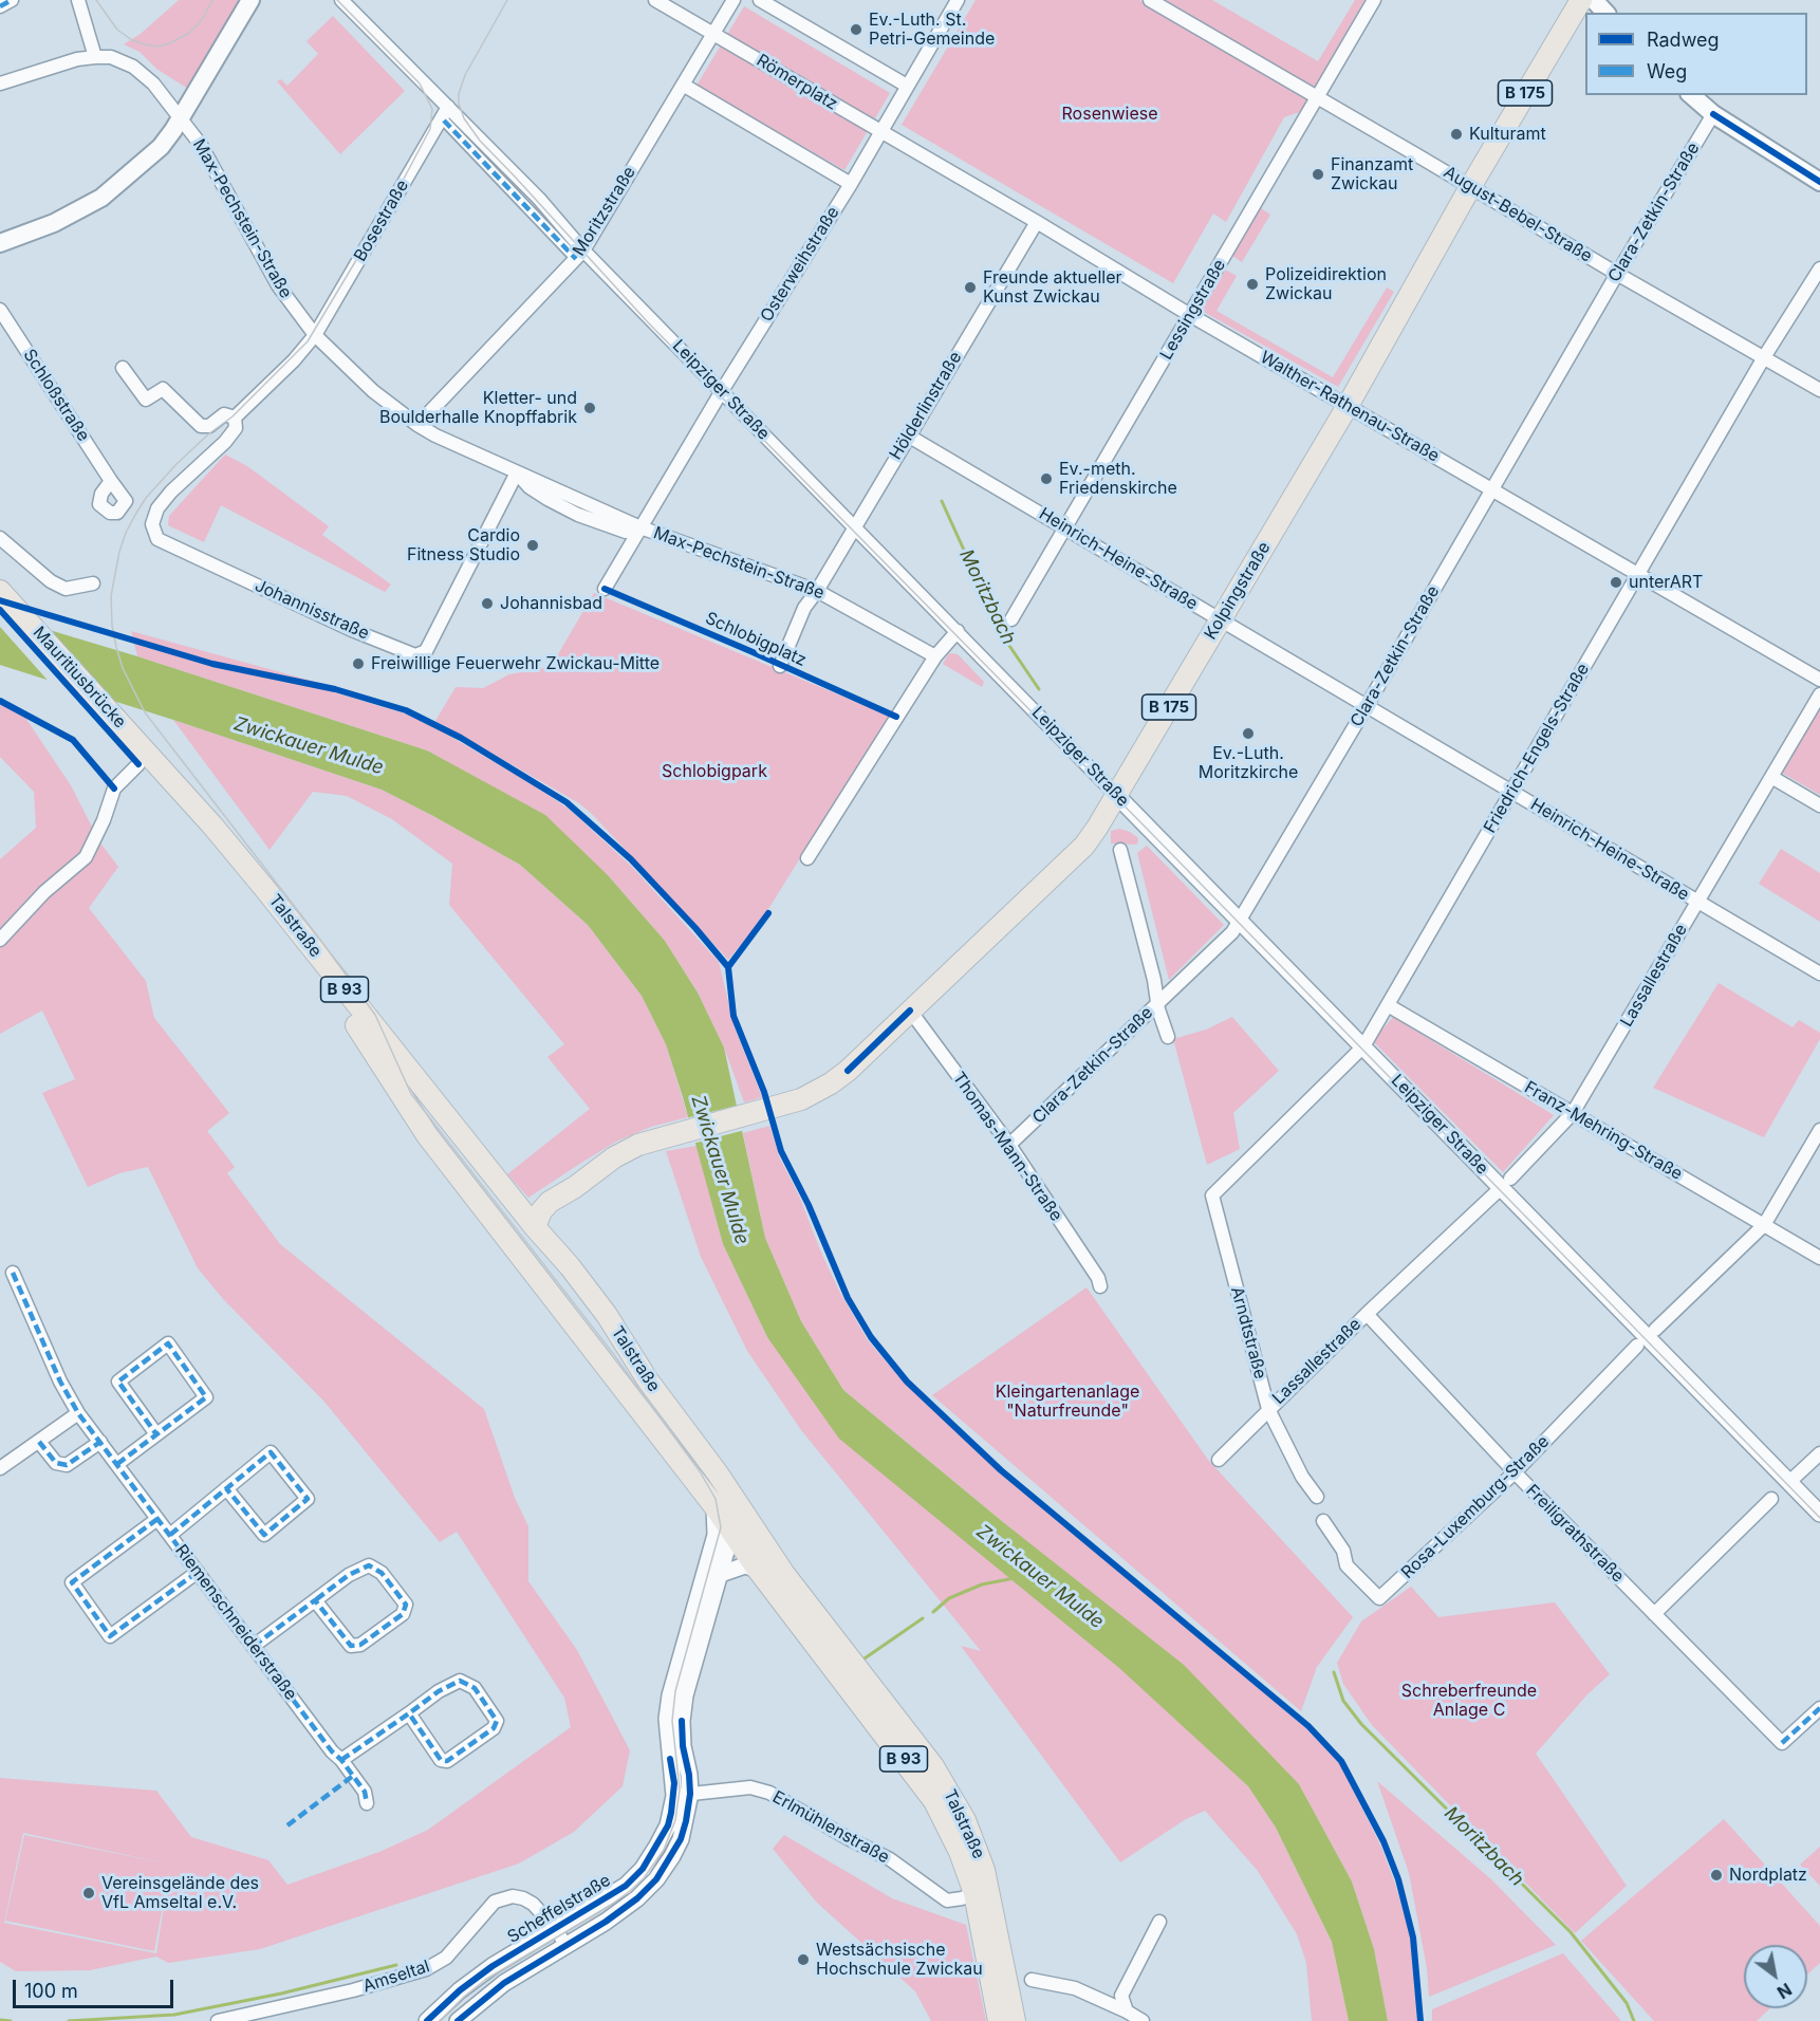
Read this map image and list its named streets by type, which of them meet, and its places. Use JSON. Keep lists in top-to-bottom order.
{
  "streets": {
    "main road": [
      "B 175",
      "Kolpingstraße",
      "Mauritiusbrücke",
      "Talstraße",
      "B 93"
    ],
    "street": [
      "Römerplatz",
      "Moritzstraße",
      "Clara-Zetkin-Straße",
      "August-Bebel-Straße",
      "Max-Pechstein-Straße",
      "Bosestraße",
      "Osterweihstraße",
      "Lessingstraße",
      "Leipziger Straße",
      "Schloßstraße",
      "Hölderlinstraße",
      "Walther-Rathenau-Straße",
      "Heinrich-Heine-Straße",
      "Johannisstraße",
      "Schlobigplatz",
      "Friedrich-Engels-Straße",
      "Lassallestraße",
      "Franz-Mehring-Straße",
      "Thomas-Mann-Straße",
      "Arndtstraße",
      "Rosa-Luxemburg-Straße",
      "Freiligrathstraße",
      "Riemenschneiderstraße",
      "Erlmühlenstraße",
      "Scheffelstraße",
      "Amseltal"
    ]
  },
  "crossings": [
    ["Römerplatz", "Moritzstraße"],
    ["Römerplatz", "Osterweihstraße"],
    ["Römerplatz", "Walther-Rathenau-Straße"],
    ["B 175", "Kolpingstraße"],
    ["B 175", "Talstraße"],
    ["Moritzstraße", "Max-Pechstein-Straße"],
    ["Moritzstraße", "Leipziger Straße"],
    ["Clara-Zetkin-Straße", "August-Bebel-Straße"],
    ["Clara-Zetkin-Straße", "Leipziger Straße"],
    ["Clara-Zetkin-Straße", "Walther-Rathenau-Straße"],
    ["Clara-Zetkin-Straße", "Heinrich-Heine-Straße"],
    ["Clara-Zetkin-Straße", "Thomas-Mann-Straße"],
    ["August-Bebel-Straße", "Lessingstraße"],
    ["August-Bebel-Straße", "Kolpingstraße"],
    ["August-Bebel-Straße", "Friedrich-Engels-Straße"],
    ["Max-Pechstein-Straße", "Bosestraße"],
    ["Max-Pechstein-Straße", "Osterweihstraße"],
    ["Max-Pechstein-Straße", "Hölderlinstraße"],
    ["Max-Pechstein-Straße", "Johannisstraße"],
    ["Max-Pechstein-Straße", "Schlobigplatz"],
    ["Bosestraße", "Leipziger Straße"],
    ["Bosestraße", "Johannisstraße"],
    ["Osterweihstraße", "Leipziger Straße"],
    ["Osterweihstraße", "Walther-Rathenau-Straße"],
    ["Lessingstraße", "Walther-Rathenau-Straße"],
    ["Lessingstraße", "Heinrich-Heine-Straße"],
    ["Leipziger Straße", "Hölderlinstraße"],
    ["Leipziger Straße", "Kolpingstraße"],
    ["Leipziger Straße", "Friedrich-Engels-Straße"],
    ["Leipziger Straße", "Lassallestraße"],
    ["Hölderlinstraße", "Walther-Rathenau-Straße"],
    ["Hölderlinstraße", "Heinrich-Heine-Straße"],
    ["Hölderlinstraße", "Schlobigplatz"],
    ["Walther-Rathenau-Straße", "Kolpingstraße"],
    ["Walther-Rathenau-Straße", "Friedrich-Engels-Straße"],
    ["Heinrich-Heine-Straße", "Kolpingstraße"],
    ["Heinrich-Heine-Straße", "Friedrich-Engels-Straße"],
    ["Heinrich-Heine-Straße", "Lassallestraße"],
    ["Kolpingstraße", "Talstraße"],
    ["Kolpingstraße", "Thomas-Mann-Straße"],
    ["Mauritiusbrücke", "Talstraße"],
    ["Friedrich-Engels-Straße", "Franz-Mehring-Straße"],
    ["Friedrich-Engels-Straße", "Arndtstraße"],
    ["Talstraße", "Erlmühlenstraße"],
    ["Talstraße", "Scheffelstraße"],
    ["Lassallestraße", "Franz-Mehring-Straße"],
    ["Lassallestraße", "Arndtstraße"],
    ["Lassallestraße", "Freiligrathstraße"],
    ["Rosa-Luxemburg-Straße", "Freiligrathstraße"],
    ["Erlmühlenstraße", "Scheffelstraße"],
    ["Scheffelstraße", "Amseltal"]
  ],
  "water": ["Moritzbach", "Zwickauer Mulde"],
  "parks": [
    "Rosenwiese",
    "Schlobigpark",
    "Kleingartenanlage \"Naturfreunde\"",
    "Schreberfreunde Anlage C"
  ],
  "places": [
    "Ev.-Luth. St. Petri-Gemeinde",
    "Kulturamt",
    "Finanzamt Zwickau",
    "Polizeidirektion Zwickau",
    "Freunde aktueller Kunst Zwickau",
    "Kletter- und Boulderhalle Knopffabrik",
    "Ev.-meth. Friedenskirche",
    "Cardio Fitness Studio",
    "unterART",
    "Johannisbad",
    "Freiwillige Feuerwehr Zwickau-Mitte",
    "Ev.-Luth. Moritzkirche",
    "Nordplatz",
    "Vereinsgelände des VfL Amseltal e.V.",
    "Westsächsische Hochschule Zwickau"
  ],
  "legend": ["Radweg", "Weg"],
  "scale_bar": "100 m",
  "north": "bottom right"
}
